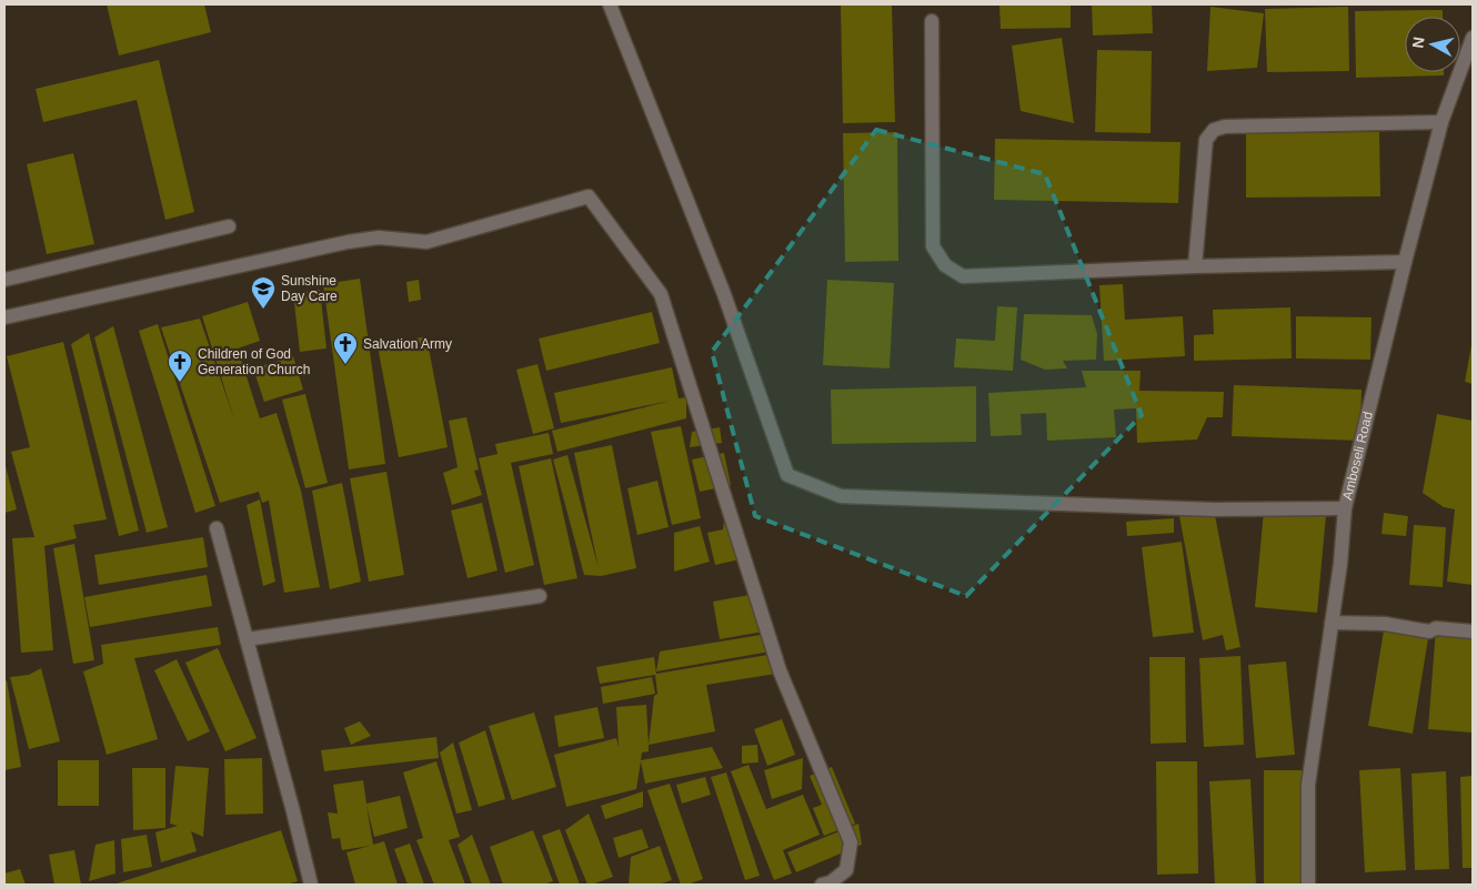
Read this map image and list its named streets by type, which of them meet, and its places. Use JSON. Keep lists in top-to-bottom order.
{
  "streets": {
    "street": ["Amboseli Road"]
  },
  "places": {
    "school or university": ["Sunshine Day Care"],
    "church": ["Salvation Army", "Children of God Generation Church"]
  },
  "north": "left"
}
